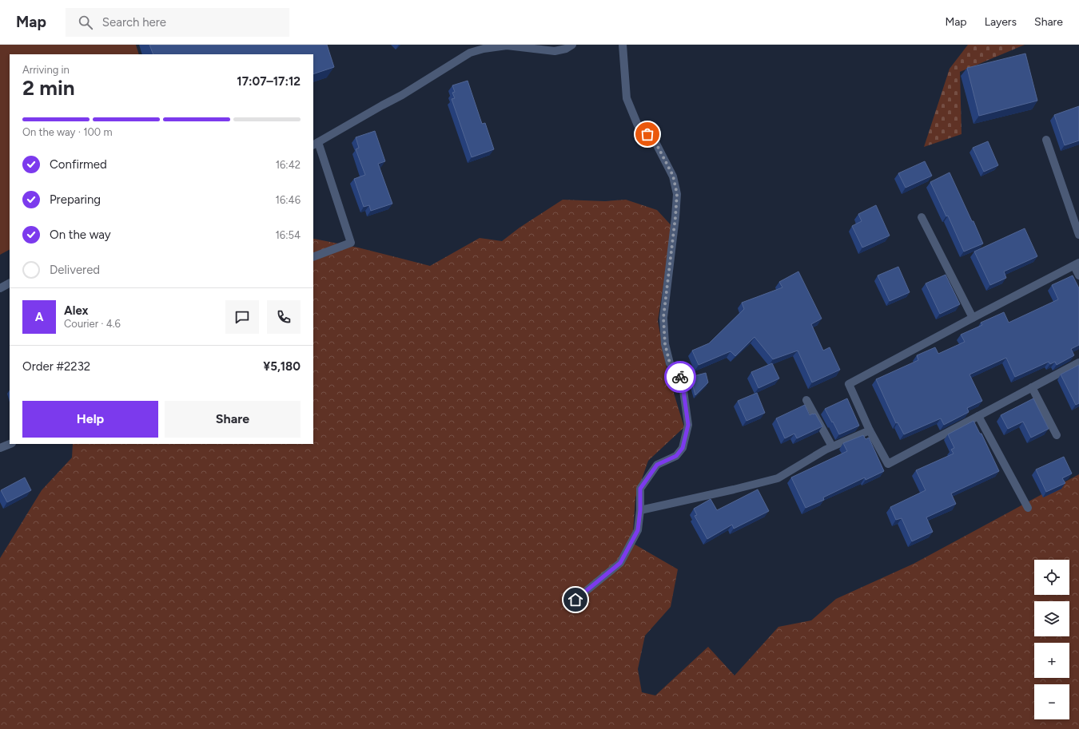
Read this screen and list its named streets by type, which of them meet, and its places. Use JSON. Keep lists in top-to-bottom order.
{
  "page": {
    "header": "Map",
    "search": "Search here",
    "nav": ["Map", "Layers", "Share"],
    "heading": ["2 min", "Arriving in", "17:07–17:12"],
    "panel": [
      "Alex",
      "Courier · 4.6",
      "Order #2232",
      "¥5,180"
    ],
    "bar": "On the way · 100 m",
    "list": [
      ["Confirmed", "16:42"],
      ["Preparing", "16:46"],
      ["On the way", "16:54"],
      "Delivered"
    ],
    "round": "A",
    "buttons": ["Help", "Share"],
    "map_buttons": ["+", "−"]
  }
}
